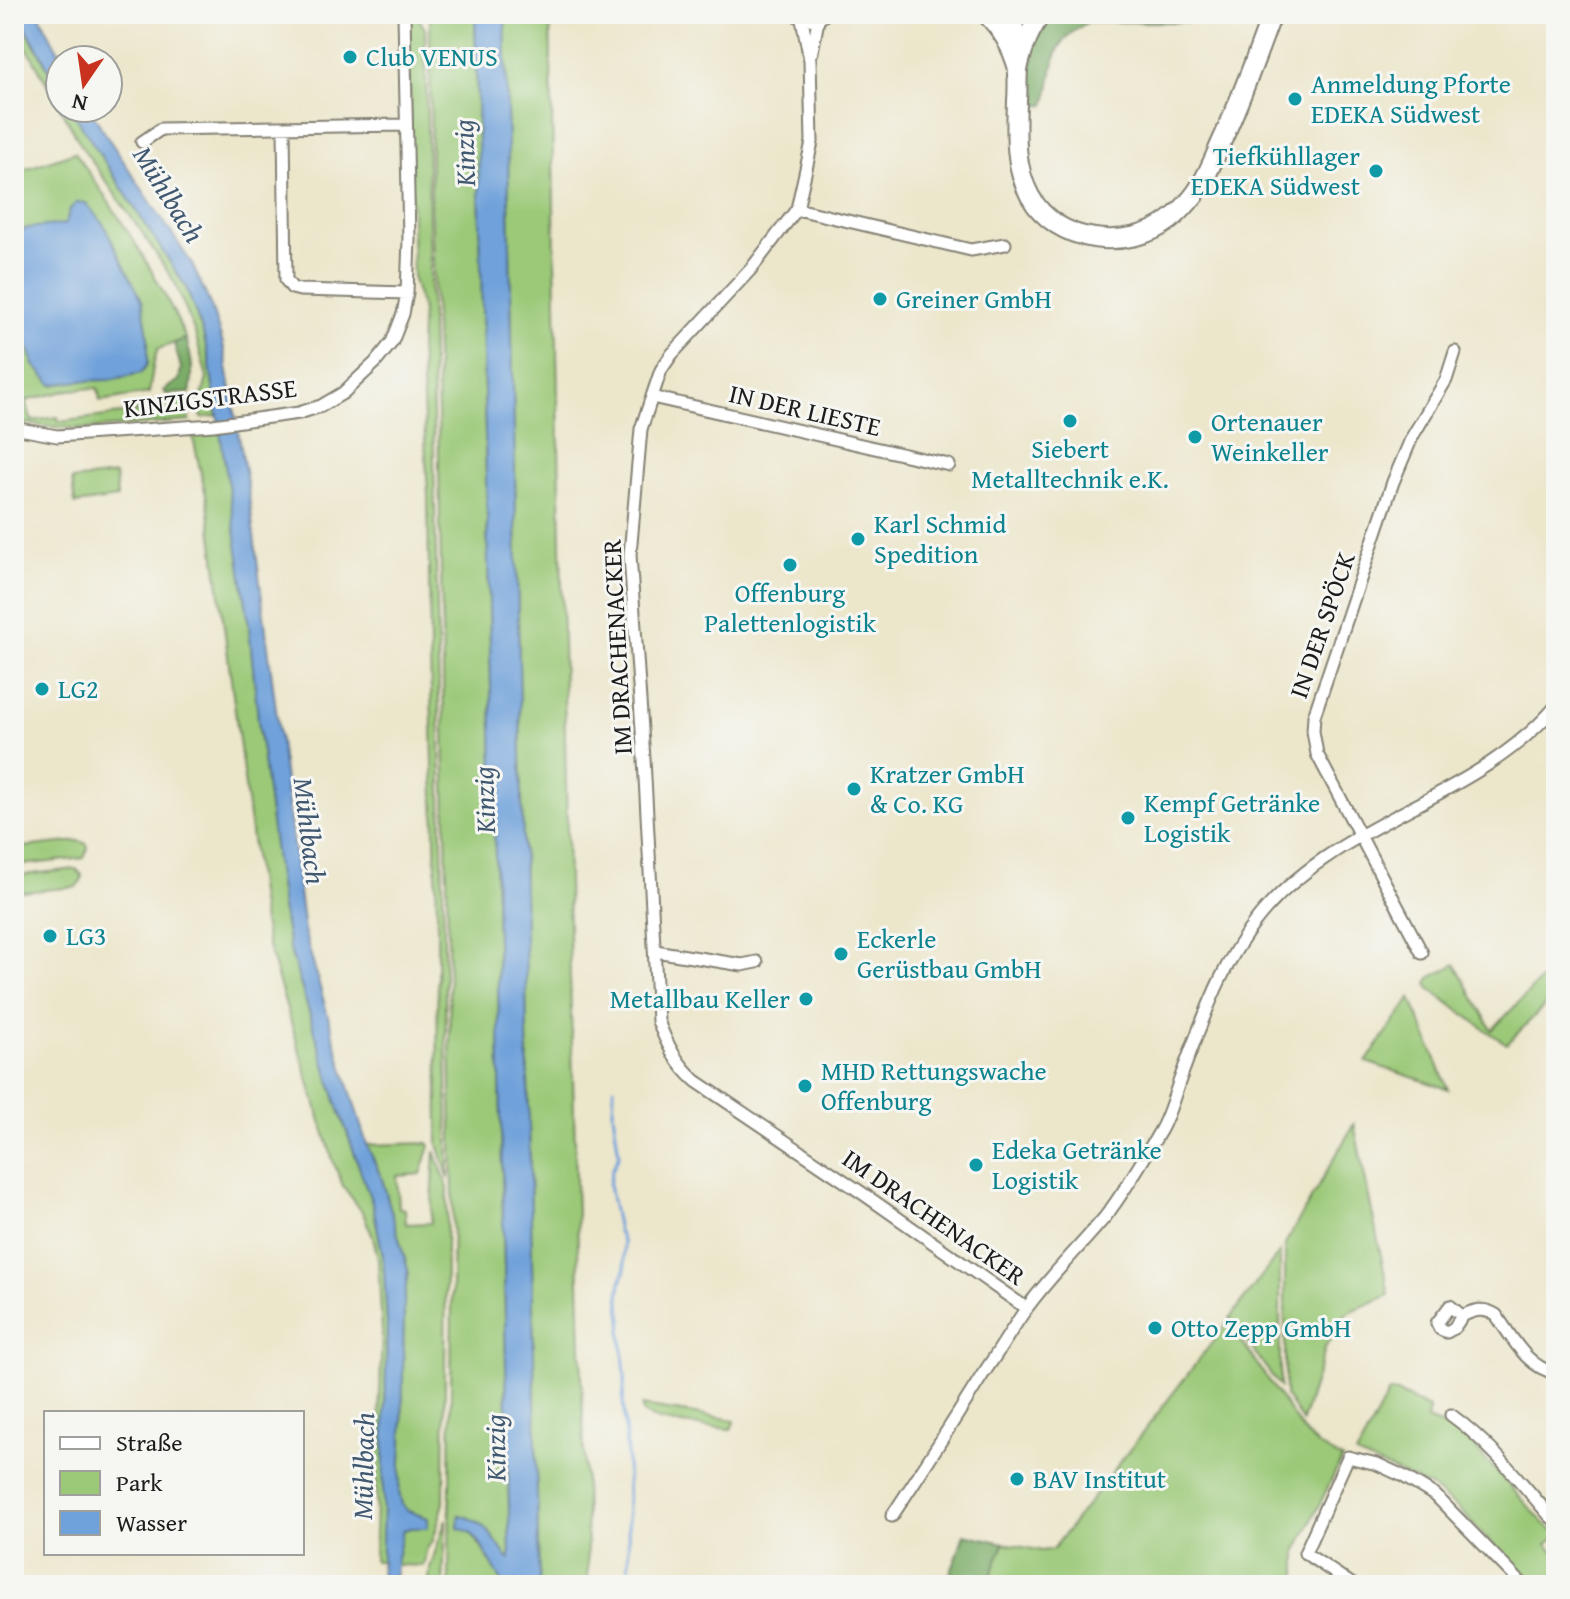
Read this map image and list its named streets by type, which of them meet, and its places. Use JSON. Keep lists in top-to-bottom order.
{
  "streets": {
    "street": [
      "KINZIGSTRASSE",
      "IN DER LIESTE",
      "IN DER SPÖCK",
      "IM DRACHENACKER"
    ]
  },
  "crossings": [
    ["IN DER LIESTE", "IM DRACHENACKER"]
  ],
  "water": ["Kinzig", "Mühlbach"],
  "places": [
    "Club VENUS",
    "Anmeldung Pforte EDEKA Südwest",
    "Tiefkühllager EDEKA Südwest",
    "Greiner GmbH",
    "Siebert Metalltechnik e.K.",
    "Ortenauer Weinkeller",
    "Karl Schmid Spedition",
    "Offenburg Palettenlogistik",
    "LG2",
    "Kratzer GmbH & Co. KG",
    "Kempf Getränke Logistik",
    "LG3",
    "Eckerle Gerüstbau GmbH",
    "Metallbau Keller",
    "MHD Rettungswache Offenburg",
    "Edeka Getränke Logistik",
    "Otto Zepp GmbH",
    "BAV Institut"
  ],
  "legend": ["Straße", "Park", "Wasser"],
  "north": "bottom"
}
